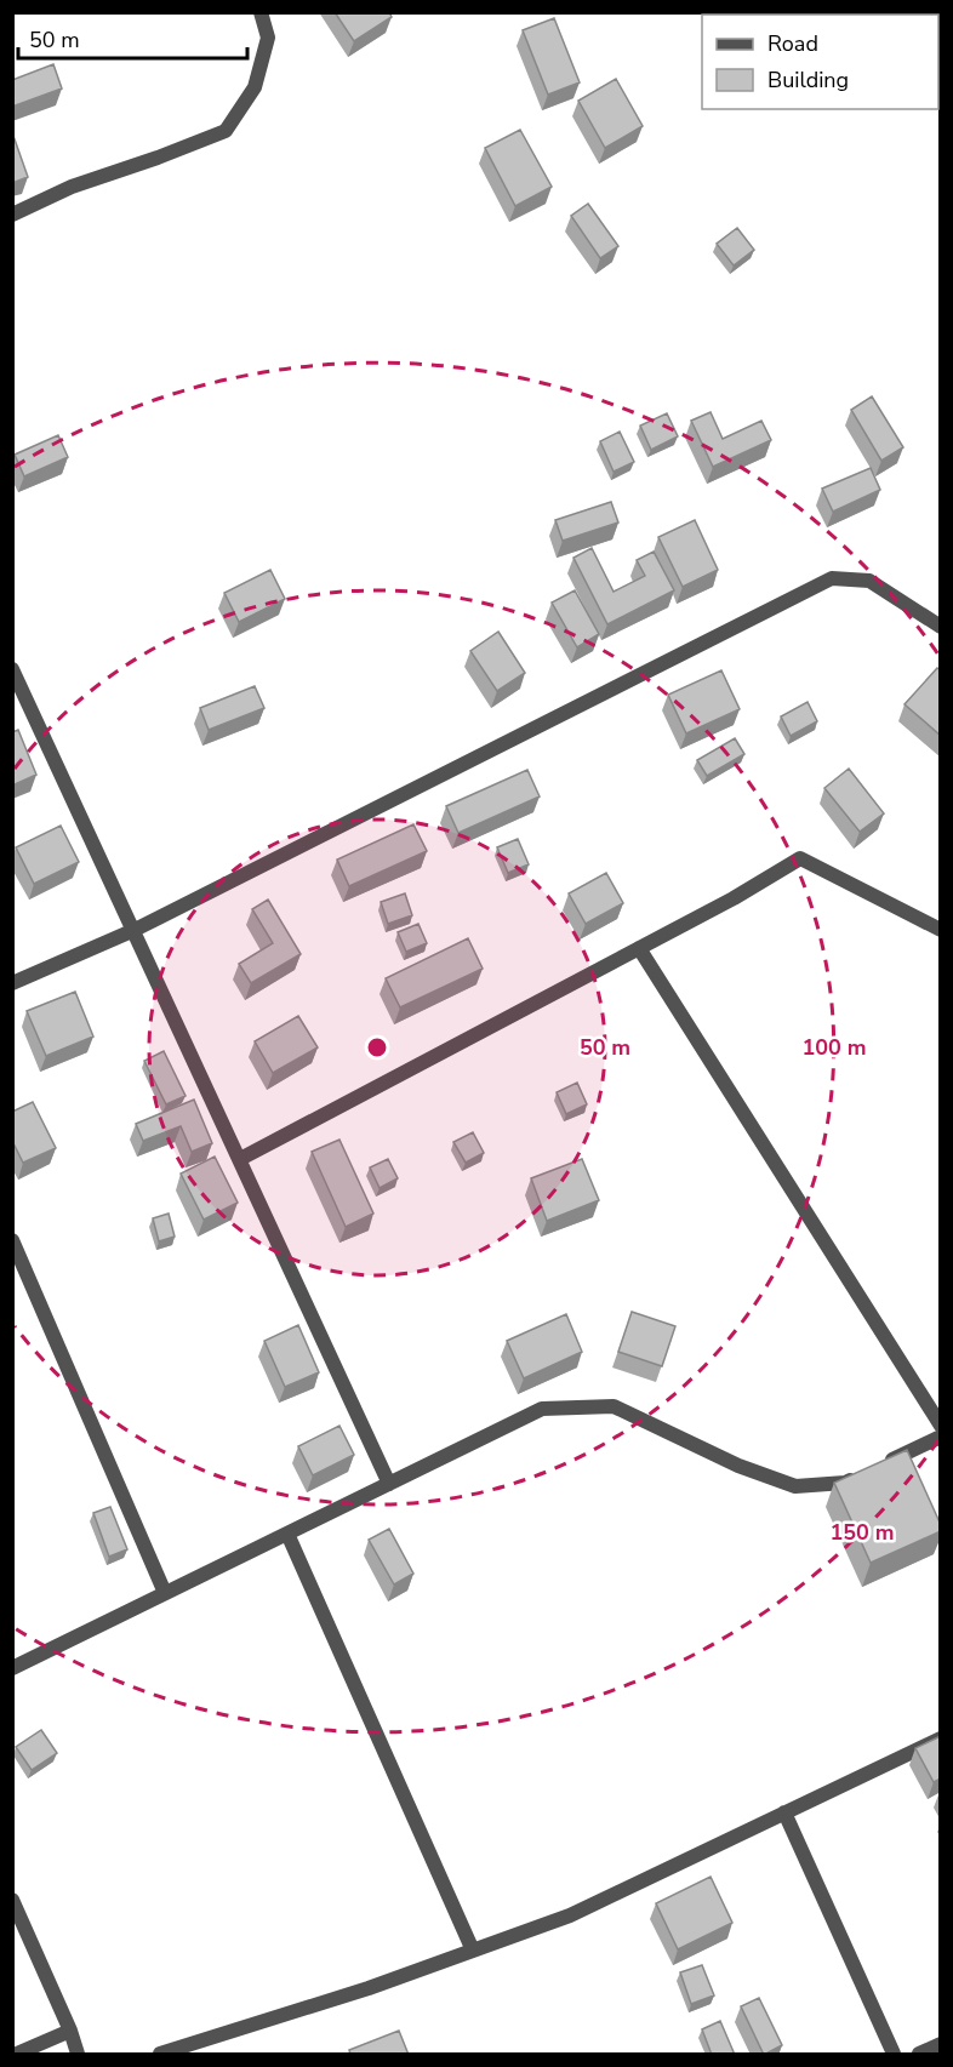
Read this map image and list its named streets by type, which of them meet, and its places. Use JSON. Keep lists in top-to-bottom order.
{
  "legend": ["Road", "Building"],
  "scale_bar": "50 m",
  "rings": ["50 m", "100 m", "150 m"]
}
